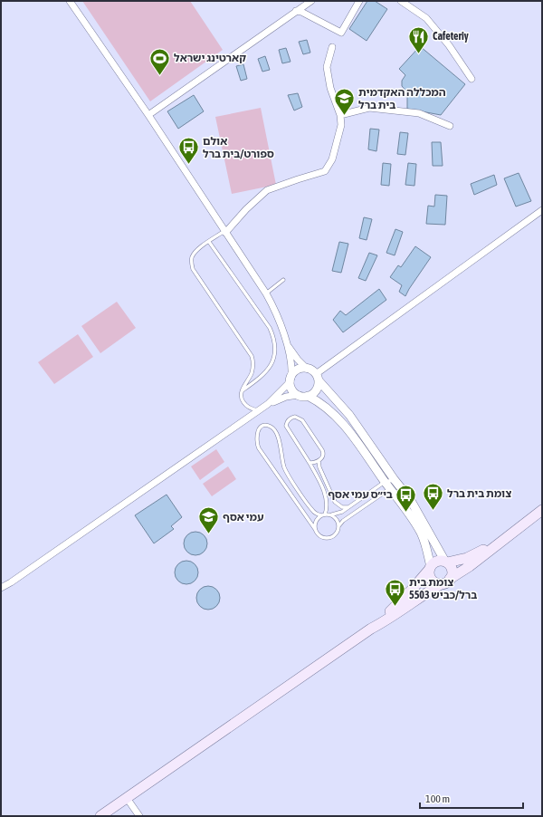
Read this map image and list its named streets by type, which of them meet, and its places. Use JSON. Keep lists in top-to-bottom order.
{
  "places": {
    "restaurant": ["Cafeteriy"],
    "sports": ["קארטינג ישראל"],
    "school or university": ["המכללה האקדמית בית ברל", "עמי אסף"],
    "bus stop": [
      "אולם ספורט/בית ברל",
      "צומת בית ברל",
      "בי״ס עמי אסף",
      "צומת בית ברל/כביש 5503"
    ]
  },
  "scale_bar": "100 m"
}
